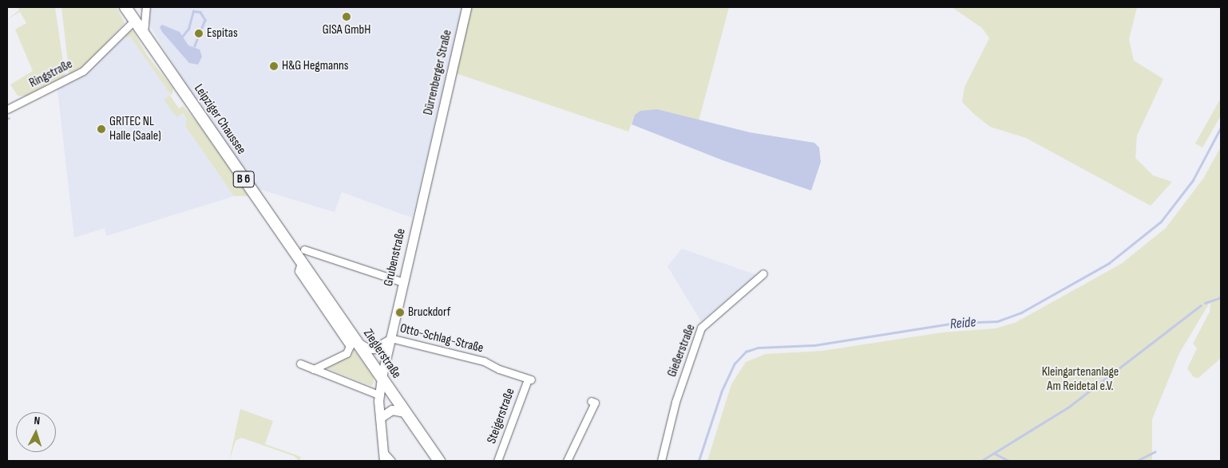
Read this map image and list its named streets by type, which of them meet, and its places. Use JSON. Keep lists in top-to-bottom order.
{
  "streets": {
    "main road": ["Leipziger Chaussee", "B 6", "Zieglerstraße"],
    "street": [
      "Dürrenberger Straße",
      "Ringstraße",
      "Grubenstraße",
      "Otto-Schlag-Straße",
      "Gießerstraße",
      "Steigerstraße"
    ]
  },
  "crossings": [
    ["Dürrenberger Straße", "Grubenstraße"],
    ["Ringstraße", "Leipziger Chaussee"],
    ["Leipziger Chaussee", "Zieglerstraße"],
    ["Grubenstraße", "Otto-Schlag-Straße"],
    ["Grubenstraße", "Zieglerstraße"],
    ["Otto-Schlag-Straße", "Steigerstraße"]
  ],
  "water": ["Reide"],
  "parks": ["Kleingartenanlage Am Reidetal e.V."],
  "places": [
    "GISA GmbH",
    "Espitas",
    "H&G Hegmanns",
    "GRITEC NL Halle (Saale)",
    "Bruckdorf"
  ],
  "north": "top"
}
